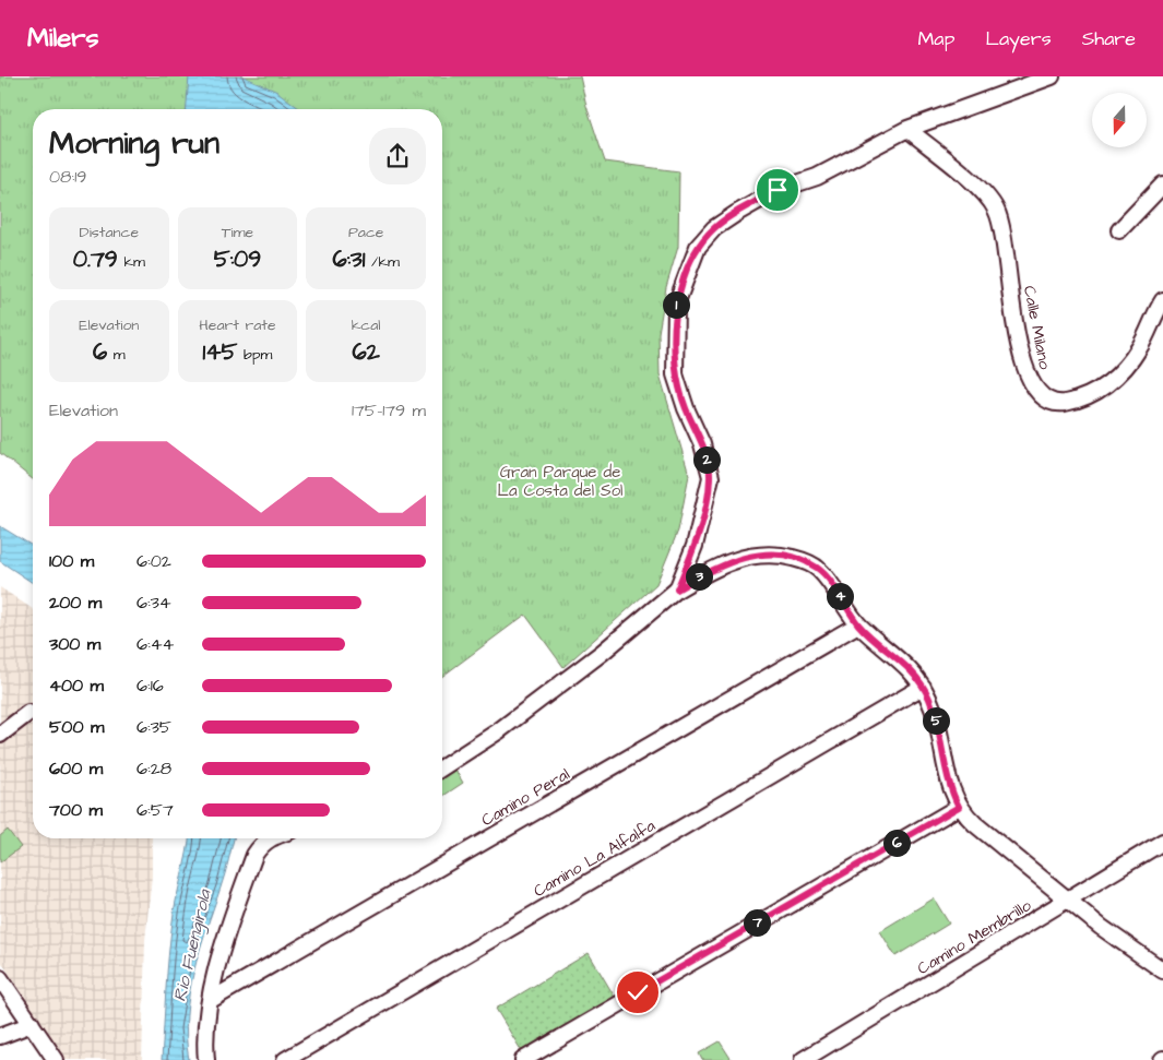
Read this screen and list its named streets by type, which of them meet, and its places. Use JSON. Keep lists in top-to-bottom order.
{
  "streets": {
    "street": [
      "Calle Milano",
      "Camino Peral",
      "Camino La Alfalfa",
      "Camino Membrillo"
    ]
  },
  "water": ["Rio Fuengirola"],
  "parks": ["Gran Parque de La Costa del Sol"],
  "north": "bottom",
  "page": {
    "header": "Milers",
    "nav": ["Map", "Layers", "Share"],
    "heading": ["Morning run", "08:19"],
    "stats": [
      ["Distance", "0.79 km"],
      ["Time", "5:09"],
      ["Pace", "6:31 /km"],
      ["Elevation", "6 m"],
      ["Heart rate", "145 bpm"],
      ["kcal", "62"]
    ],
    "pins": [
      "1",
      "2",
      "3",
      "4",
      "5",
      "6",
      "7"
    ],
    "chart": ["Elevation", "175–179 m"],
    "list": [
      {
        "name": "100 m",
        "note": "6:02"
      },
      {
        "name": "200 m",
        "note": "6:34"
      },
      {
        "name": "300 m",
        "note": "6:44"
      },
      {
        "name": "400 m",
        "note": "6:16"
      },
      {
        "name": "500 m",
        "note": "6:35"
      },
      {
        "name": "600 m",
        "note": "6:28"
      },
      {
        "name": "700 m",
        "note": "6:57"
      }
    ]
  }
}
